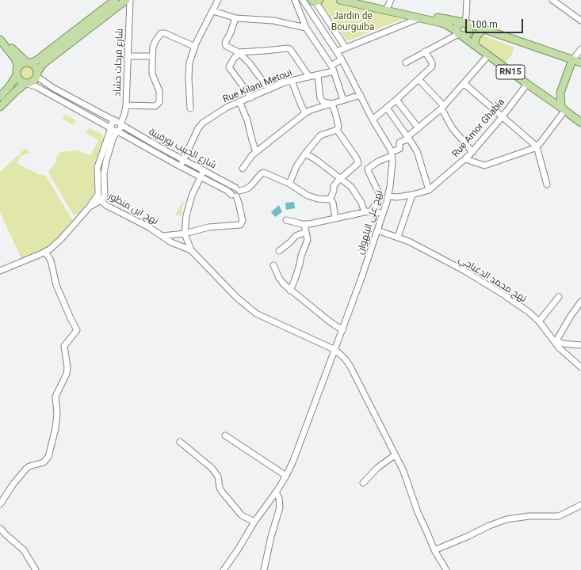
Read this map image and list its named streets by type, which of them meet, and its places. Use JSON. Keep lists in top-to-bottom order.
{
  "streets": {
    "main road": ["RN15"],
    "street": [
      "شارع فرحات حشاد",
      "Rue Kilani Metoui",
      "Rue Amor Ghabia",
      "شارع الحبيب بورقيبة",
      "نهج ابن منظور",
      "نهج علي البلهوان",
      "نهج محمد الدغباجي"
    ]
  },
  "crossings": [
    ["شارع فرحات حشاد", "شارع الحبيب بورقيبة"],
    ["RN15", "Rue Amor Ghabia"],
    ["Rue Kilani Metoui", "شارع الحبيب بورقيبة"],
    ["Rue Amor Ghabia", "نهج علي البلهوان"],
    ["شارع الحبيب بورقيبة", "نهج ابن منظور"],
    ["نهج علي البلهوان", "نهج محمد الدغباجي"]
  ],
  "parks": ["Jardin de Bourguiba"],
  "scale_bar": "100 m"
}
